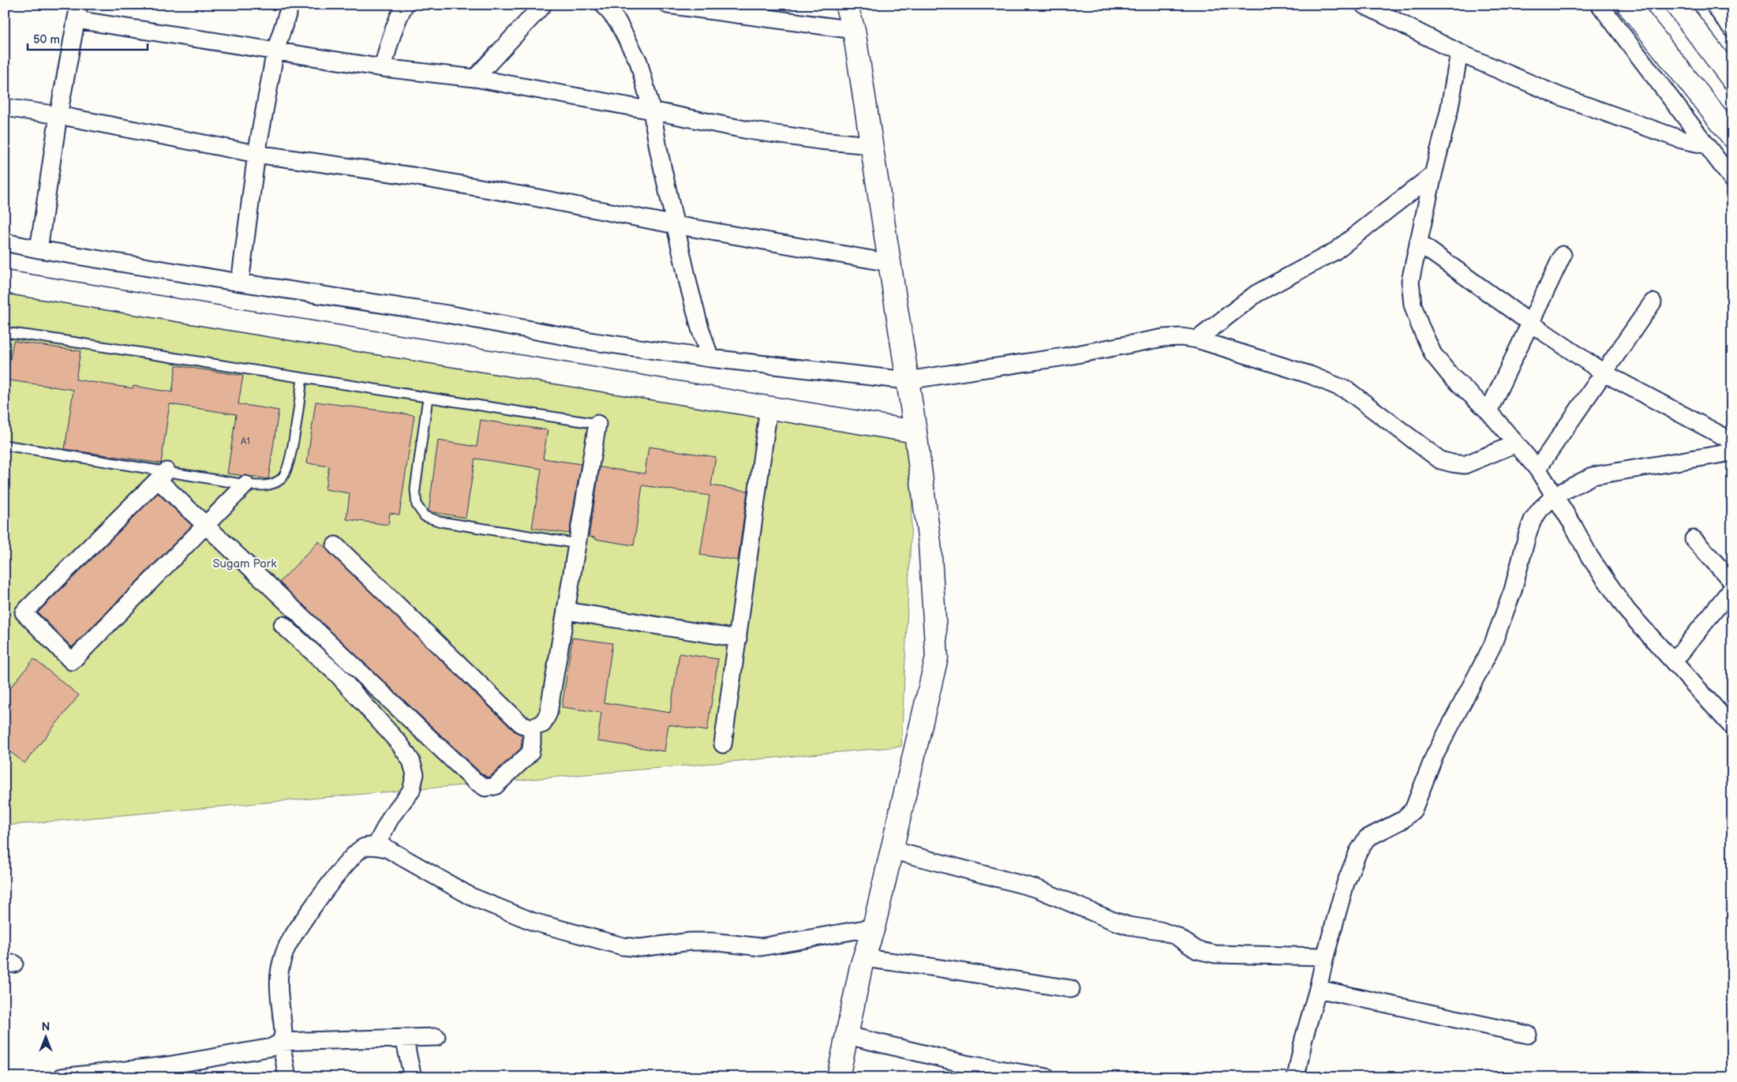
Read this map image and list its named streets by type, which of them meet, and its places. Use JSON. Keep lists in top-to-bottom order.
{
  "parks": ["Sugam Park"],
  "house_numbers": ["A1"],
  "scale_bar": "50 m",
  "north": "top"
}
